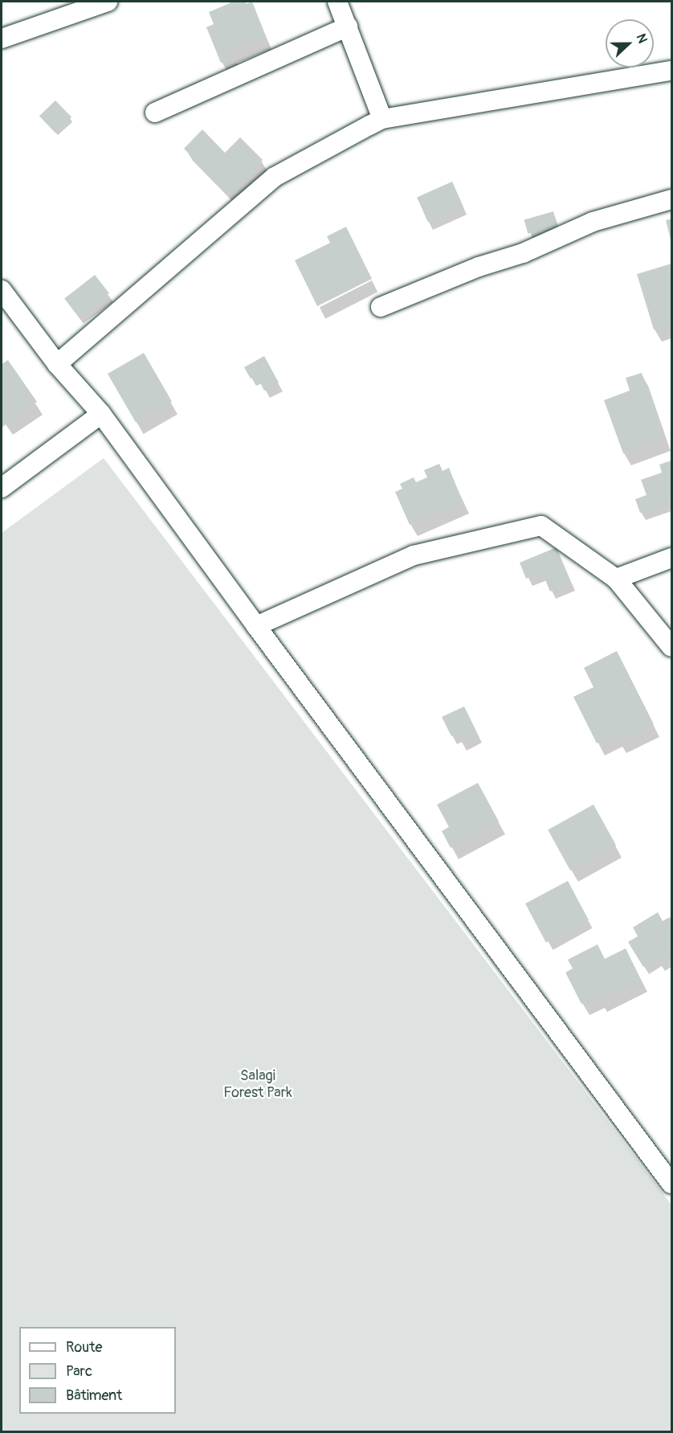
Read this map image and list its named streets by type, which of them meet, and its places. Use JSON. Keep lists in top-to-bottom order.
{
  "parks": ["Salagi Forest Park"],
  "legend": ["Route", "Parc", "Bâtiment"],
  "north": "right"
}
